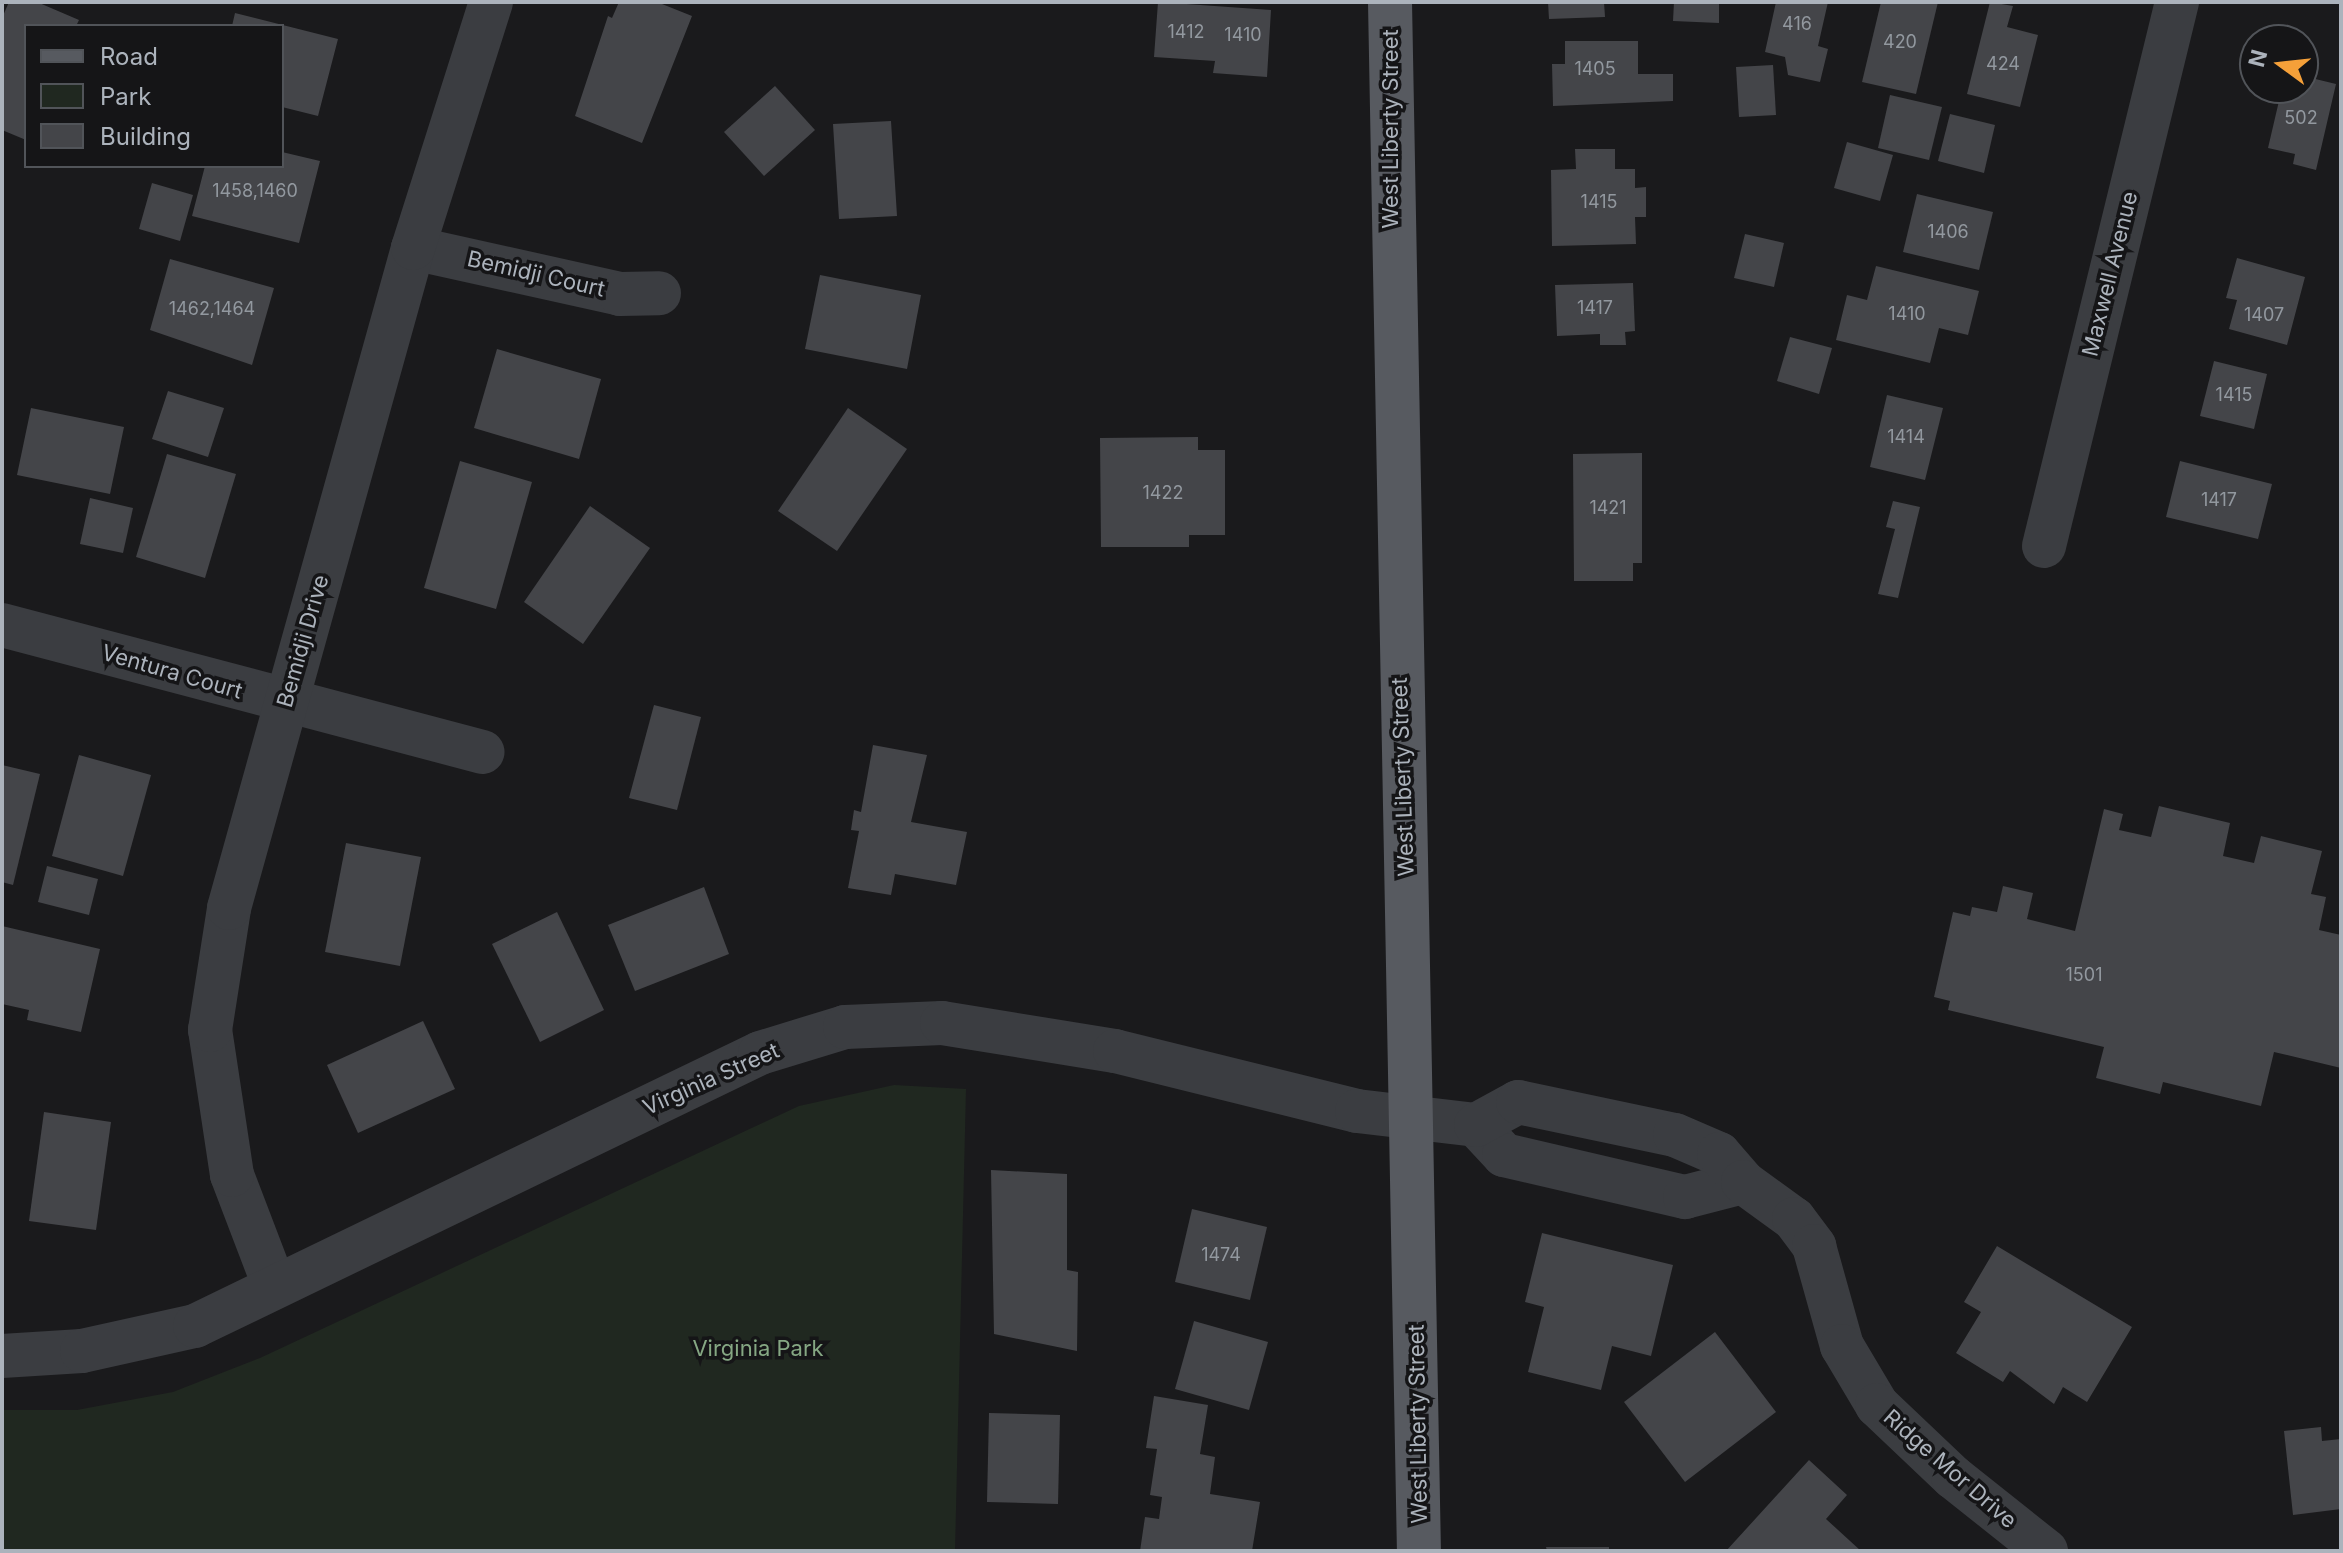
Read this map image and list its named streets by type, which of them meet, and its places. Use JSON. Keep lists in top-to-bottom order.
{
  "streets": {
    "main road": ["West Liberty Street"],
    "street": [
      "Bemidji Court",
      "Maxwell Avenue",
      "Bemidji Drive",
      "Ventura Court",
      "Virginia Street",
      "Ridge Mor Drive"
    ]
  },
  "crossings": [
    ["West Liberty Street", "Virginia Street"],
    ["Bemidji Court", "Bemidji Drive"],
    ["Bemidji Drive", "Ventura Court"],
    ["Bemidji Drive", "Virginia Street"]
  ],
  "parks": ["Virginia Park"],
  "house_numbers": [
    "416",
    "1412",
    "1410",
    "420",
    "424",
    "1405",
    "502",
    "1458,1460",
    "1415",
    "1406",
    "1417",
    "1462,1464",
    "1410",
    "1407",
    "1415",
    "1414",
    "1422",
    "1417",
    "1421",
    "1501",
    "1474"
  ],
  "legend": ["Road", "Park", "Building"],
  "north": "left"
}
